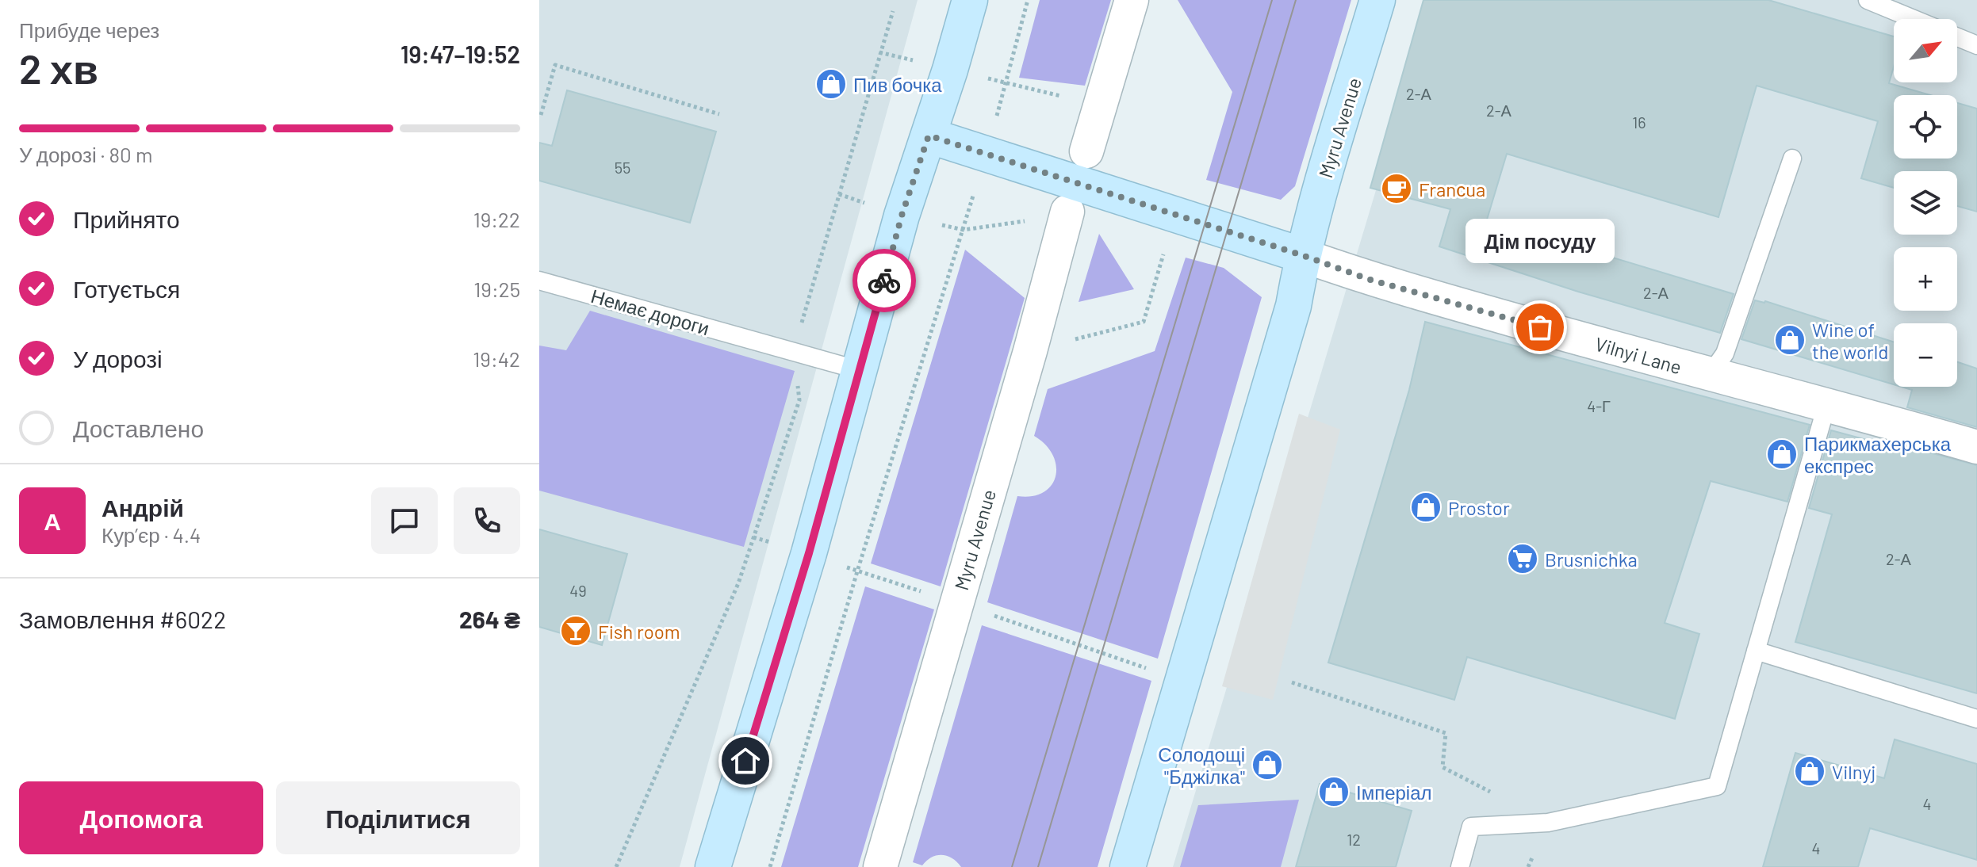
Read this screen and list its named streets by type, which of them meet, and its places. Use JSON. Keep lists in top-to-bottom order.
{
  "streets": {
    "street": ["Myru Avenue", "Vilnyi Lane"],
    "lane": ["Немає дороги"]
  },
  "crossings": [
    ["Myru Avenue", "Vilnyi Lane"]
  ],
  "places": {
    "shop": [
      "Пив бочка",
      "Wine of the world",
      "Парикмахерська експрес",
      "Prostor",
      "Солодощі \"Бджілка\"",
      "Vilnyj",
      "Імперіал"
    ],
    "cafe": ["Franсua"],
    "other": ["Дім посуду"],
    "supermarket": ["Brusnichka"],
    "bar": ["Fish room"]
  },
  "house_numbers": [
    "2-А",
    "2-А",
    "16",
    "55",
    "2-А",
    "4-Г",
    "2-А",
    "49",
    "4",
    "12",
    "4"
  ],
  "north": "top right",
  "page": {
    "heading": ["2 хв", "Прибуде через", "19:47–19:52"],
    "panel": [
      "Андрій",
      "Кур’єр · 4.4",
      "Замовлення #6022",
      "264 ₴"
    ],
    "map_buttons": ["+", "−"],
    "bar": "У дорозі · 80 m",
    "list": [
      ["Прийнято", "19:22"],
      ["Готується", "19:25"],
      ["У дорозі", "19:42"],
      "Доставлено"
    ],
    "bubble": "Дім посуду",
    "round": "А",
    "buttons": ["Допомога", "Поділитися"]
  }
}
